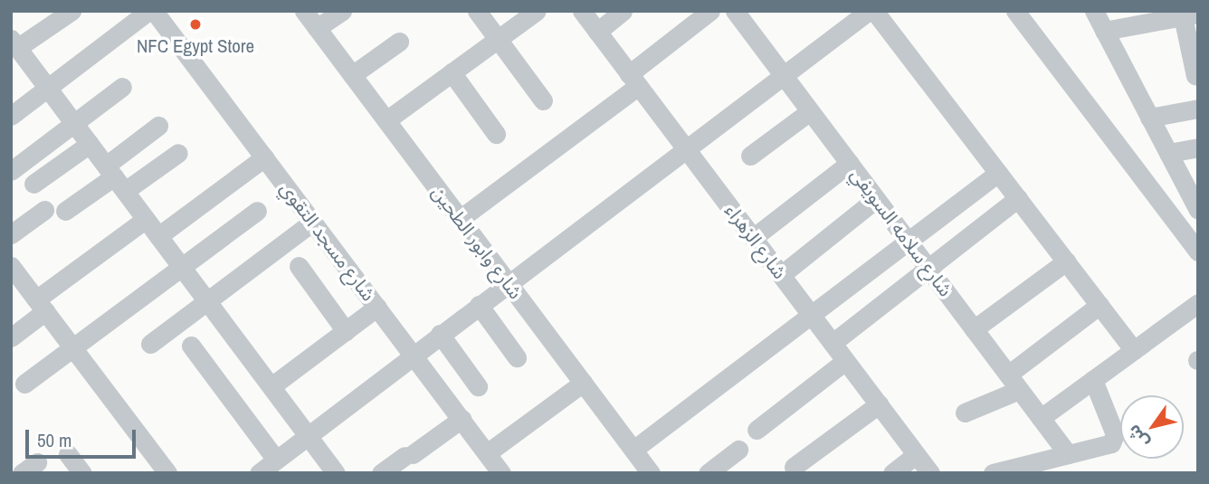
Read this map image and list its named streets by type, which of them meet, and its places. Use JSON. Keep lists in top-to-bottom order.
{
  "streets": {
    "street": [
      "شارع سلامه السويفي",
      "شارع مسجد التقوي",
      "شارع الزهراء",
      "شارع وابور الطحين"
    ]
  },
  "places": ["NFC Egypt Store"],
  "scale_bar": "50 m",
  "north": "bottom left"
}
